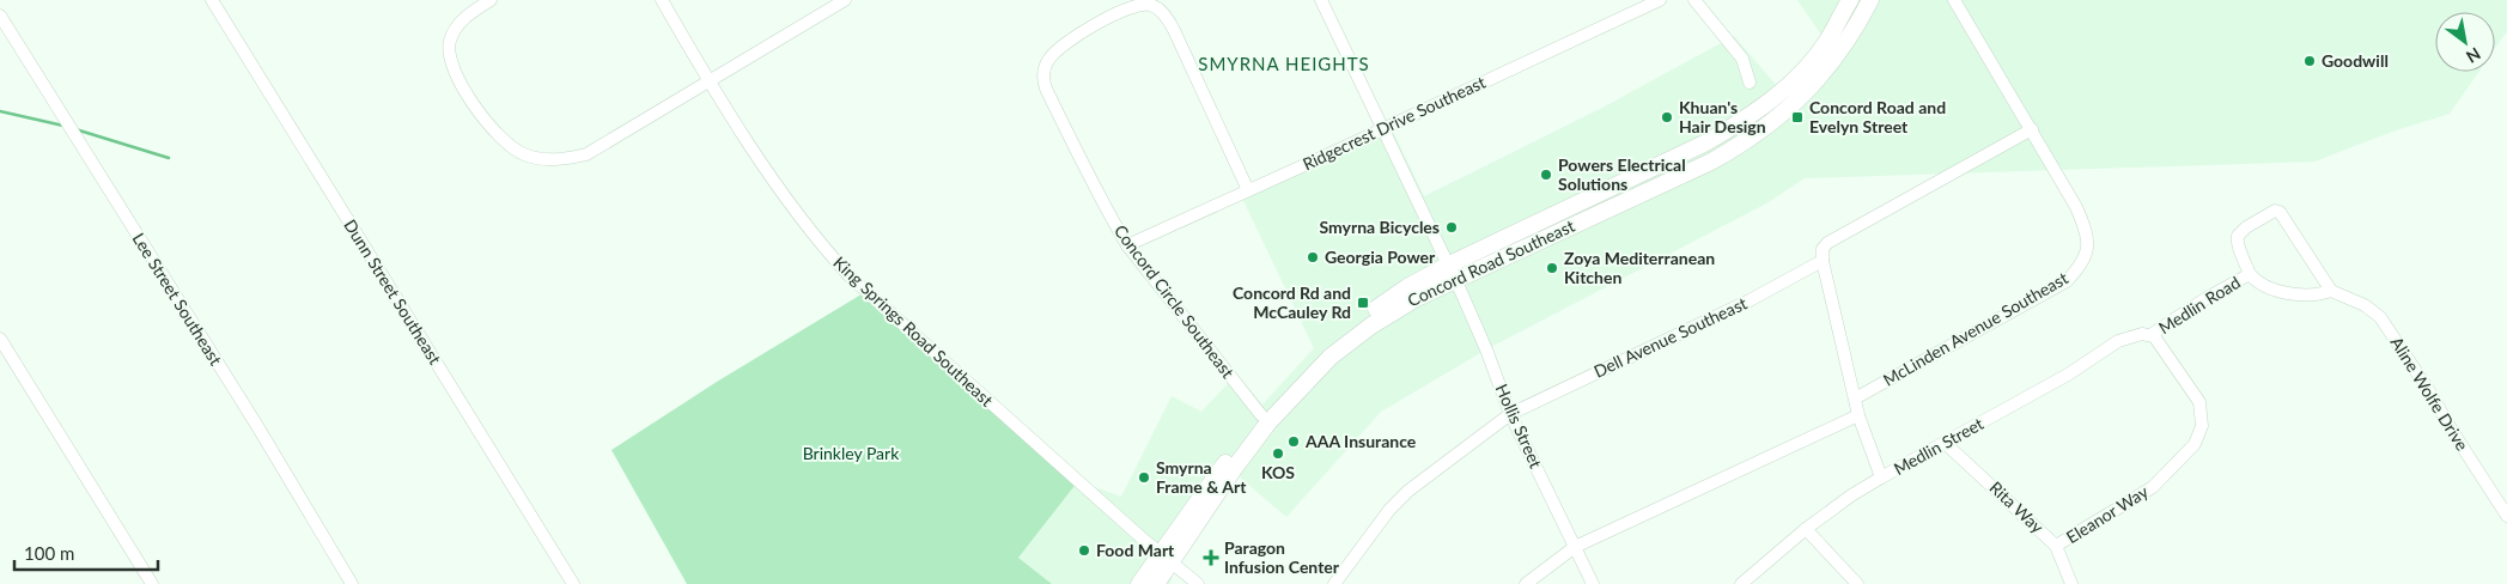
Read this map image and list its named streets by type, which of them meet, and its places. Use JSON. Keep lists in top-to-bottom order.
{
  "streets": {
    "main road": ["Concord Road Southeast"],
    "street": [
      "Ridgecrest Drive Southeast",
      "Dunn Street Southeast",
      "Lee Street Southeast",
      "Concord Circle Southeast",
      "Medlin Road",
      "McLinden Avenue Southeast",
      "King Springs Road Southeast",
      "Dell Avenue Southeast",
      "Aline Wolfe Drive",
      "Hollis Street",
      "Medlin Street",
      "Rita Way",
      "Eleanor Way"
    ]
  },
  "crossings": [
    ["Ridgecrest Drive Southeast", "Concord Circle Southeast"],
    ["Ridgecrest Drive Southeast", "Hollis Street"],
    ["Concord Road Southeast", "Concord Circle Southeast"],
    ["Concord Road Southeast", "King Springs Road Southeast"],
    ["Concord Road Southeast", "Hollis Street"],
    ["Medlin Road", "Medlin Street"],
    ["Medlin Road", "Eleanor Way"],
    ["Dell Avenue Southeast", "Hollis Street"],
    ["Medlin Street", "Rita Way"],
    ["Medlin Street", "Eleanor Way"],
    ["Rita Way", "Eleanor Way"]
  ],
  "districts": ["SMYRNA HEIGHTS"],
  "parks": ["Brinkley Park"],
  "places": {
    "other": [
      "Goodwill",
      "Khuan's Hair Design",
      "Powers Electrical Solutions",
      "Smyrna Bicycles",
      "Georgia Power",
      "Zoya Mediterranean Kitchen",
      "AAA Insurance",
      "KOS",
      "Smyrna Frame & Art",
      "Food Mart"
    ],
    "transit": ["Concord Road and Evelyn Street", "Concord Rd and McCauley Rd"],
    "health": ["Paragon Infusion Center"]
  },
  "scale_bar": "100 m",
  "north": "bottom right"
}
